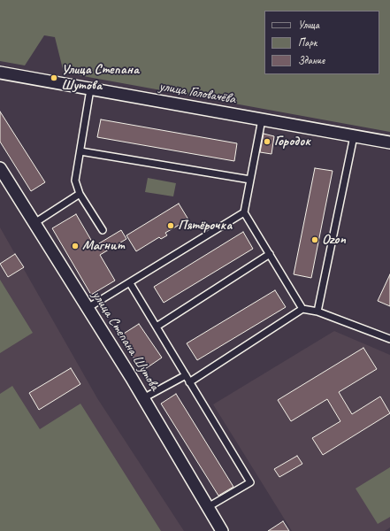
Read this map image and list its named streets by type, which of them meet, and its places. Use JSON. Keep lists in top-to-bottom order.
{
  "streets": {
    "street": ["улица Головачёва", "улица Степана Шутова"]
  },
  "places": [
    "Улица Степана Шутова",
    "Городок",
    "Пятёрочка",
    "Ozon",
    "Магнит"
  ],
  "legend": ["Улица", "Парк", "Здание"]
}
